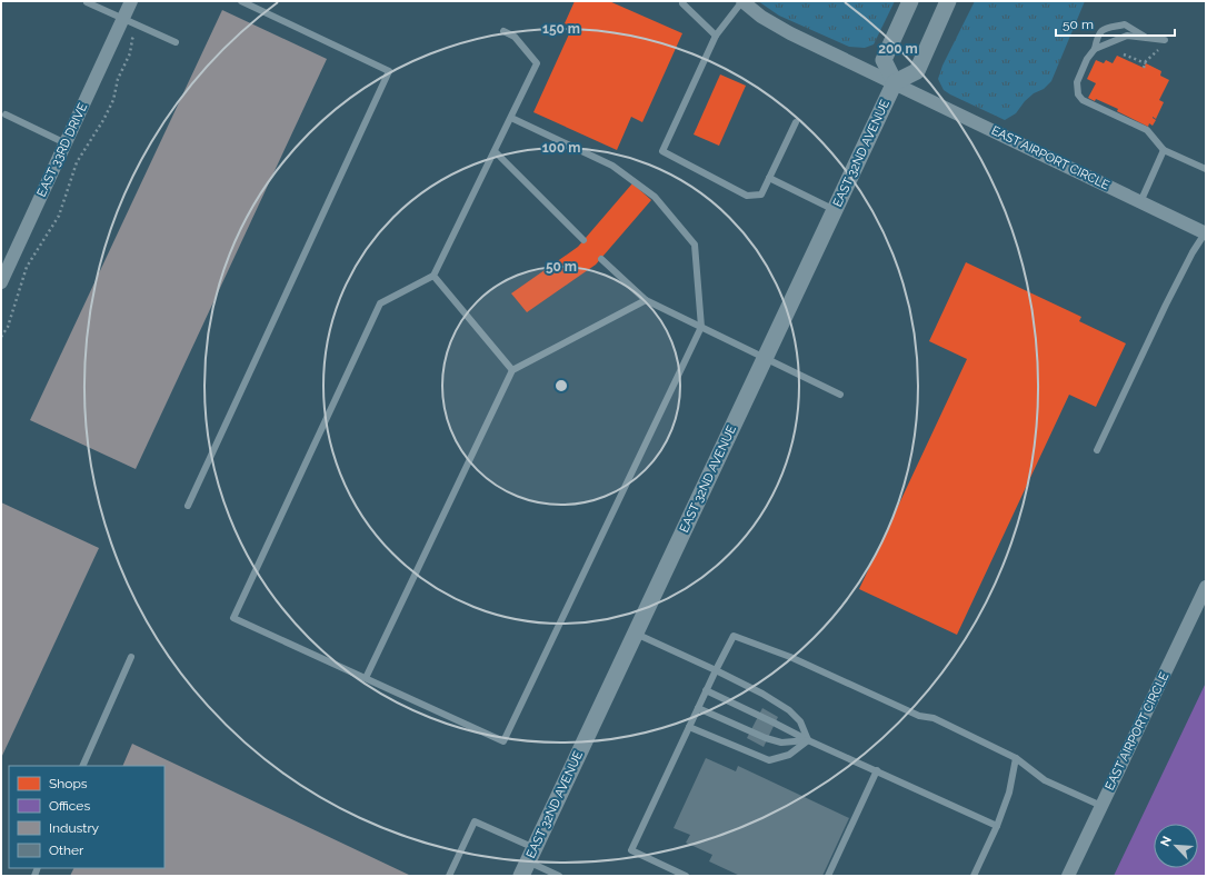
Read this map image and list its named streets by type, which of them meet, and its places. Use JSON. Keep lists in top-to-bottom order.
{
  "streets": {
    "street": ["EAST 33RD DRIVE", "EAST 32ND AVENUE", "EAST AIRPORT CIRCLE"]
  },
  "crossings": [
    ["EAST 32ND AVENUE", "EAST AIRPORT CIRCLE"]
  ],
  "legend": [
    "Shops",
    "Offices",
    "Industry",
    "Other"
  ],
  "scale_bar": "50 m",
  "north": "top left",
  "rings": [
    "150 m",
    "200 m",
    "100 m",
    "50 m"
  ]
}
